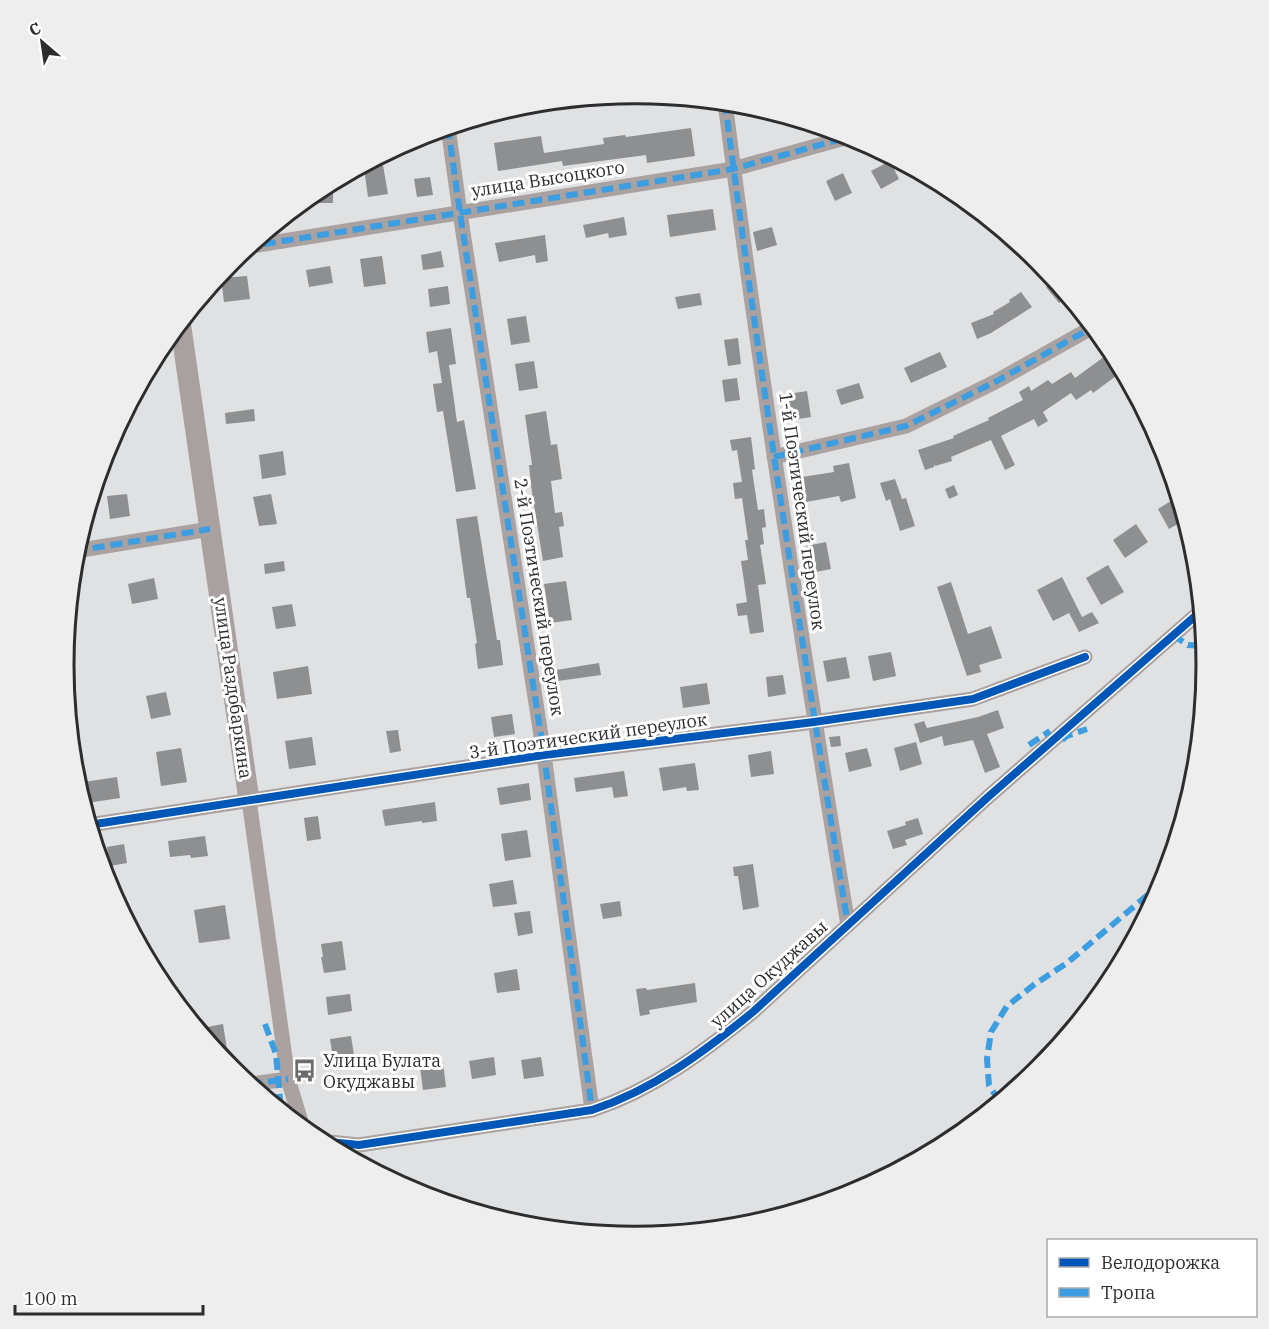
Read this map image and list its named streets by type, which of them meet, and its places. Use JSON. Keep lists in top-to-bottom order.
{
  "streets": {
    "street": [
      "улица Высоцкого",
      "1-й Поэтический переулок",
      "2-й Поэтический переулок",
      "улица Раздобаркина",
      "3-й Поэтический переулок",
      "улица Окуджавы"
    ]
  },
  "crossings": [
    ["улица Высоцкого", "1-й Поэтический переулок"],
    ["улица Высоцкого", "2-й Поэтический переулок"],
    ["1-й Поэтический переулок", "3-й Поэтический переулок"],
    ["1-й Поэтический переулок", "улица Окуджавы"],
    ["2-й Поэтический переулок", "3-й Поэтический переулок"],
    ["2-й Поэтический переулок", "улица Окуджавы"],
    ["улица Раздобаркина", "3-й Поэтический переулок"]
  ],
  "places": {
    "bus stop": ["Улица Булата Окуджавы"]
  },
  "legend": ["Велодорожка", "Тропа"],
  "scale_bar": "100 m",
  "north": "top left"
}
